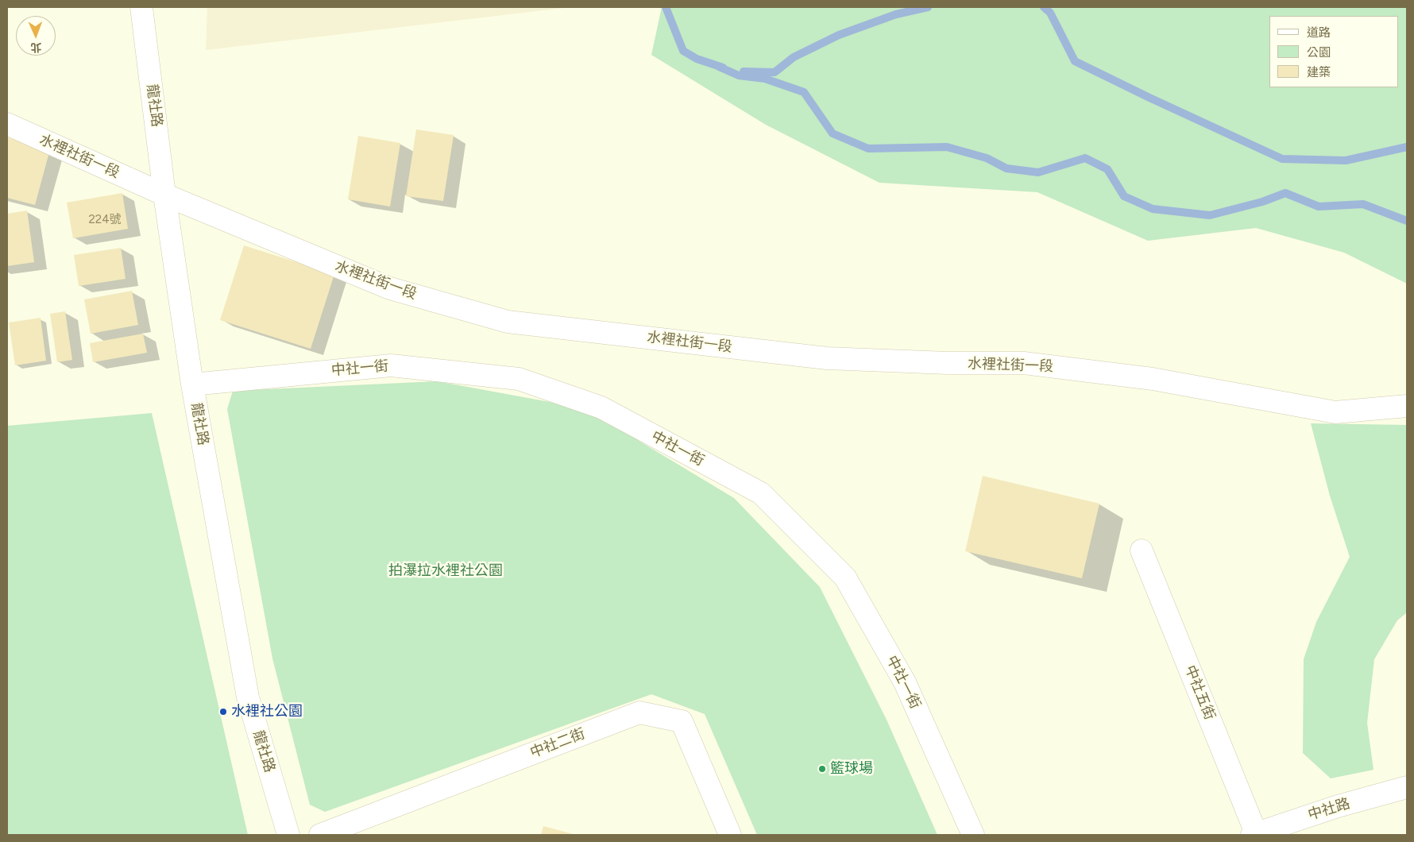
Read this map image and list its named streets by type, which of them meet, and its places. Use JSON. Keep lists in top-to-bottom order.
{
  "streets": {
    "street": [
      "龍社路",
      "水裡社街一段",
      "中社一街",
      "中社五街",
      "中社二街",
      "中社路"
    ]
  },
  "crossings": [
    ["龍社路", "水裡社街一段"],
    ["龍社路", "中社一街"],
    ["中社五街", "中社路"]
  ],
  "parks": ["拍瀑拉水裡社公園"],
  "places": ["水裡社公園", "籃球場"],
  "house_numbers": ["224號"],
  "legend": ["道路", "公園", "建築"],
  "north": "bottom"
}
